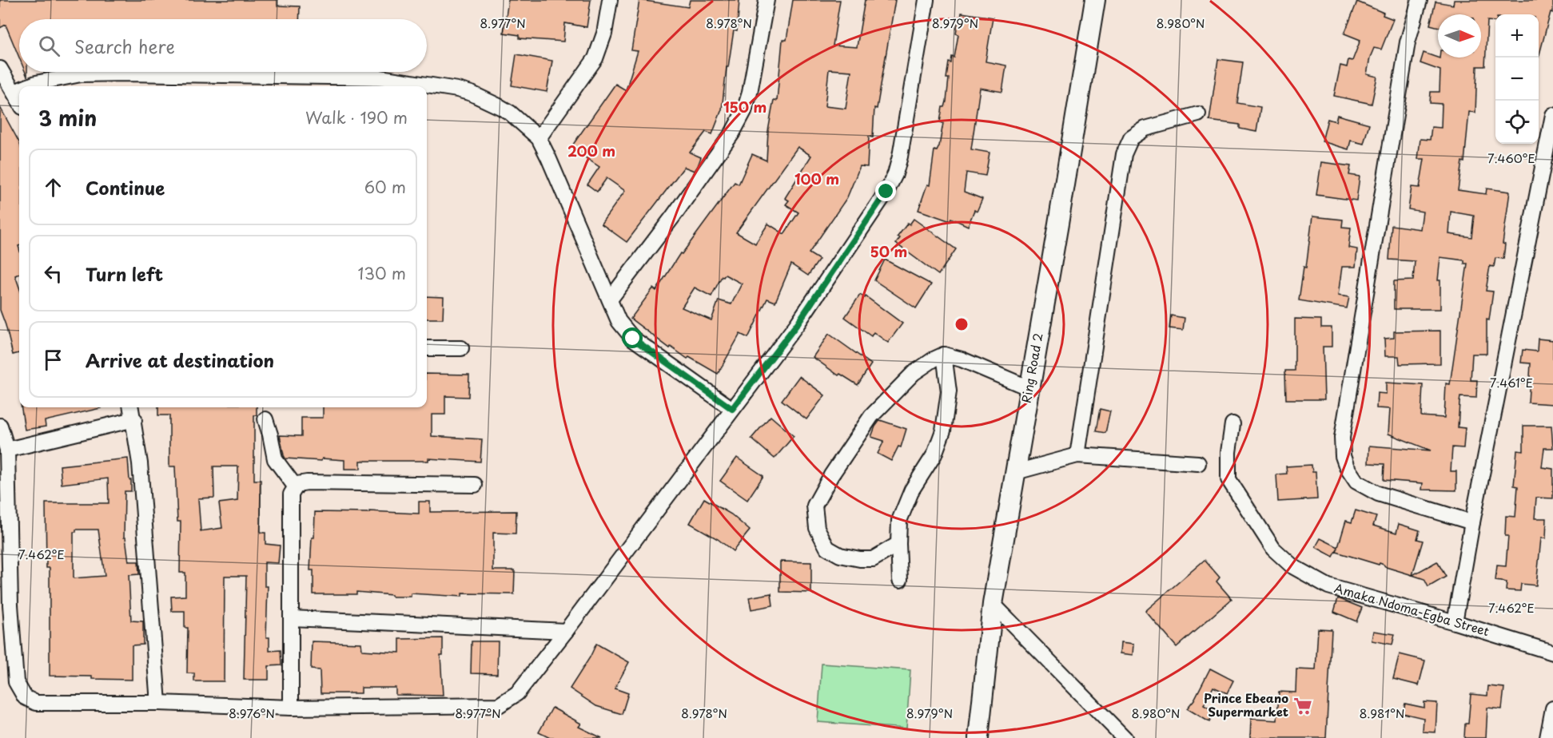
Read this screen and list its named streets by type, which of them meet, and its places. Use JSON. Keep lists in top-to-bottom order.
{
  "streets": {
    "main road": ["Ring Road 2"],
    "street": ["Amaka Ndoma-Egba Street"]
  },
  "places": {
    "supermarket": ["Prince Ebeano Supermarket"]
  },
  "north": "right",
  "page": {
    "map_buttons": ["+", "−"],
    "search": "Search here",
    "heading": ["3 min", "Walk · 190 m"],
    "list": [
      ["Continue", "60 m"],
      ["Turn left", "130 m"],
      "Arrive at destination"
    ]
  },
  "coordinates": [
    "8.977°N",
    "8.978°N",
    "8.979°N",
    "8.980°N",
    "7.460°E",
    "7.461°E",
    "7.462°E",
    "8.976°N",
    "8.981°N"
  ],
  "rings": [
    "150 m",
    "200 m",
    "100 m",
    "50 m"
  ]
}
